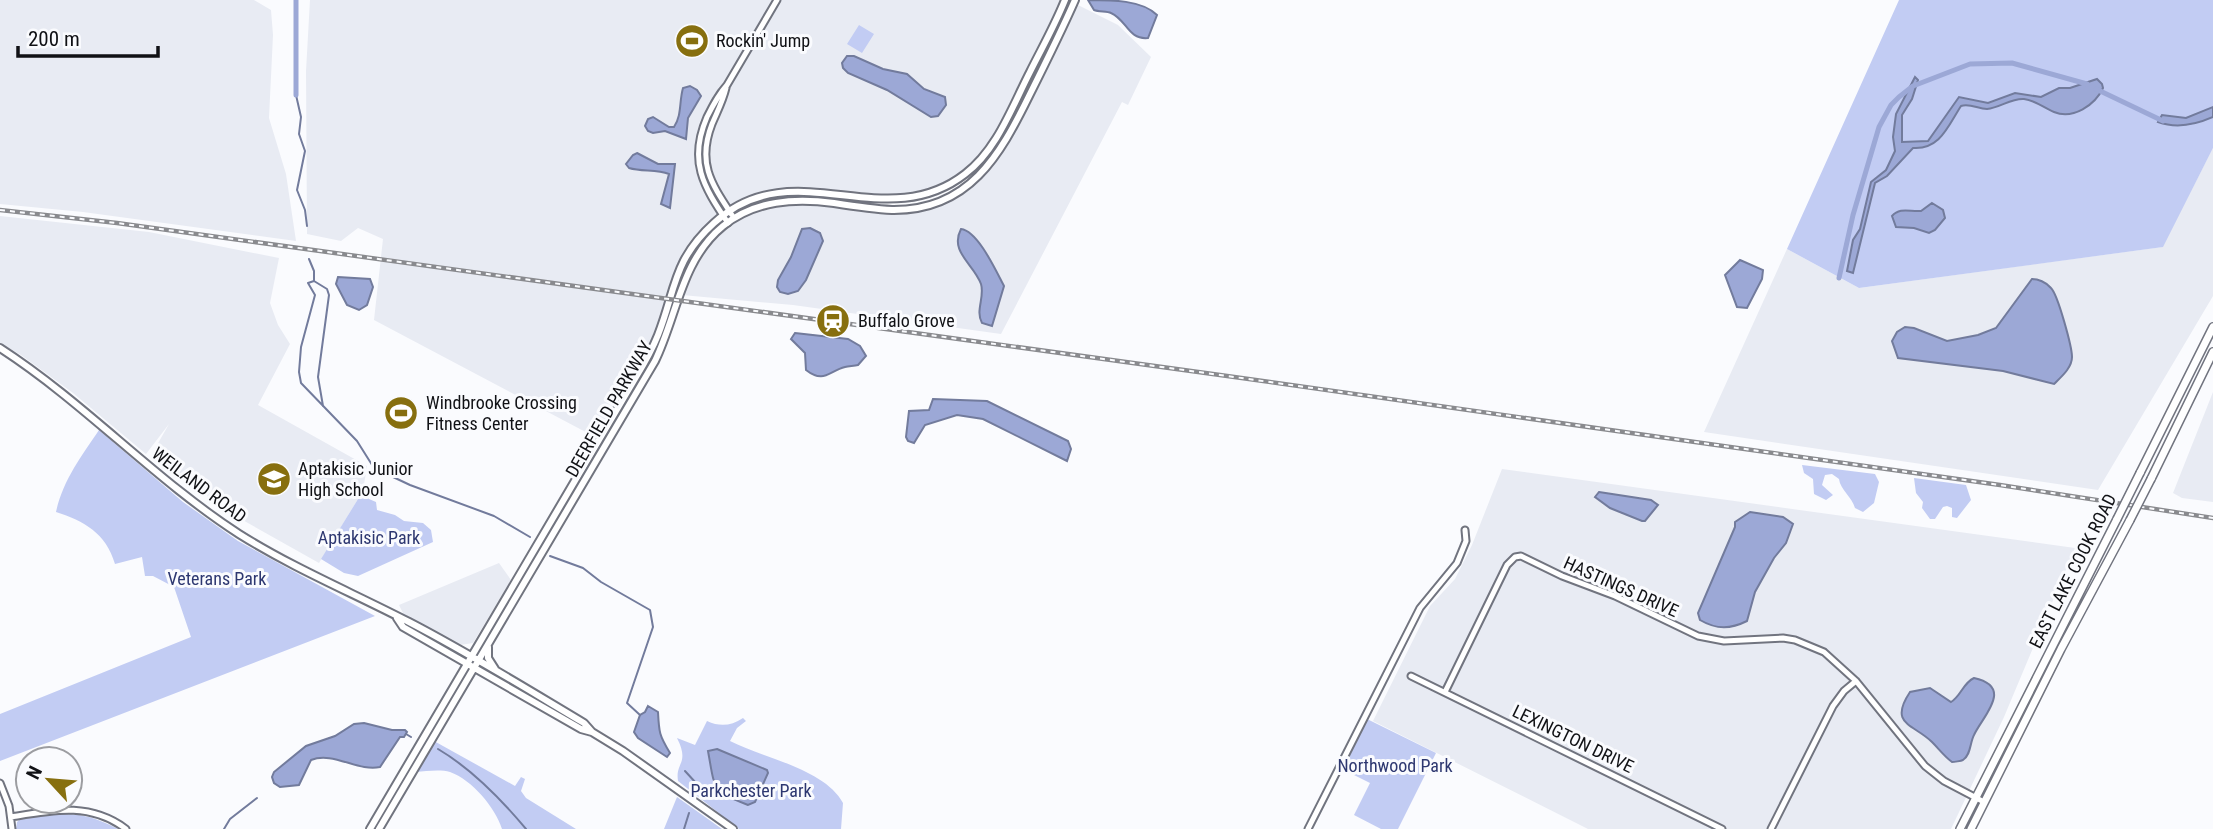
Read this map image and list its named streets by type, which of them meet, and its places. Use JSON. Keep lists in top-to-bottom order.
{
  "streets": {
    "main road": ["DEERFIELD PARKWAY", "WEILAND ROAD", "EAST LAKE COOK ROAD"],
    "street": ["HASTINGS DRIVE", "LEXINGTON DRIVE"]
  },
  "crossings": [
    ["DEERFIELD PARKWAY", "WEILAND ROAD"],
    ["HASTINGS DRIVE", "LEXINGTON DRIVE"]
  ],
  "parks": [
    "Aptakisic Park",
    "Veterans Park",
    "Northwood Park",
    "Parkchester Park"
  ],
  "places": {
    "sports": ["Rockin' Jump", "Windbrooke Crossing Fitness Center"],
    "station": ["Buffalo Grove"],
    "school or university": ["Aptakisic Junior High School"]
  },
  "scale_bar": "200 m",
  "north": "top left"
}
